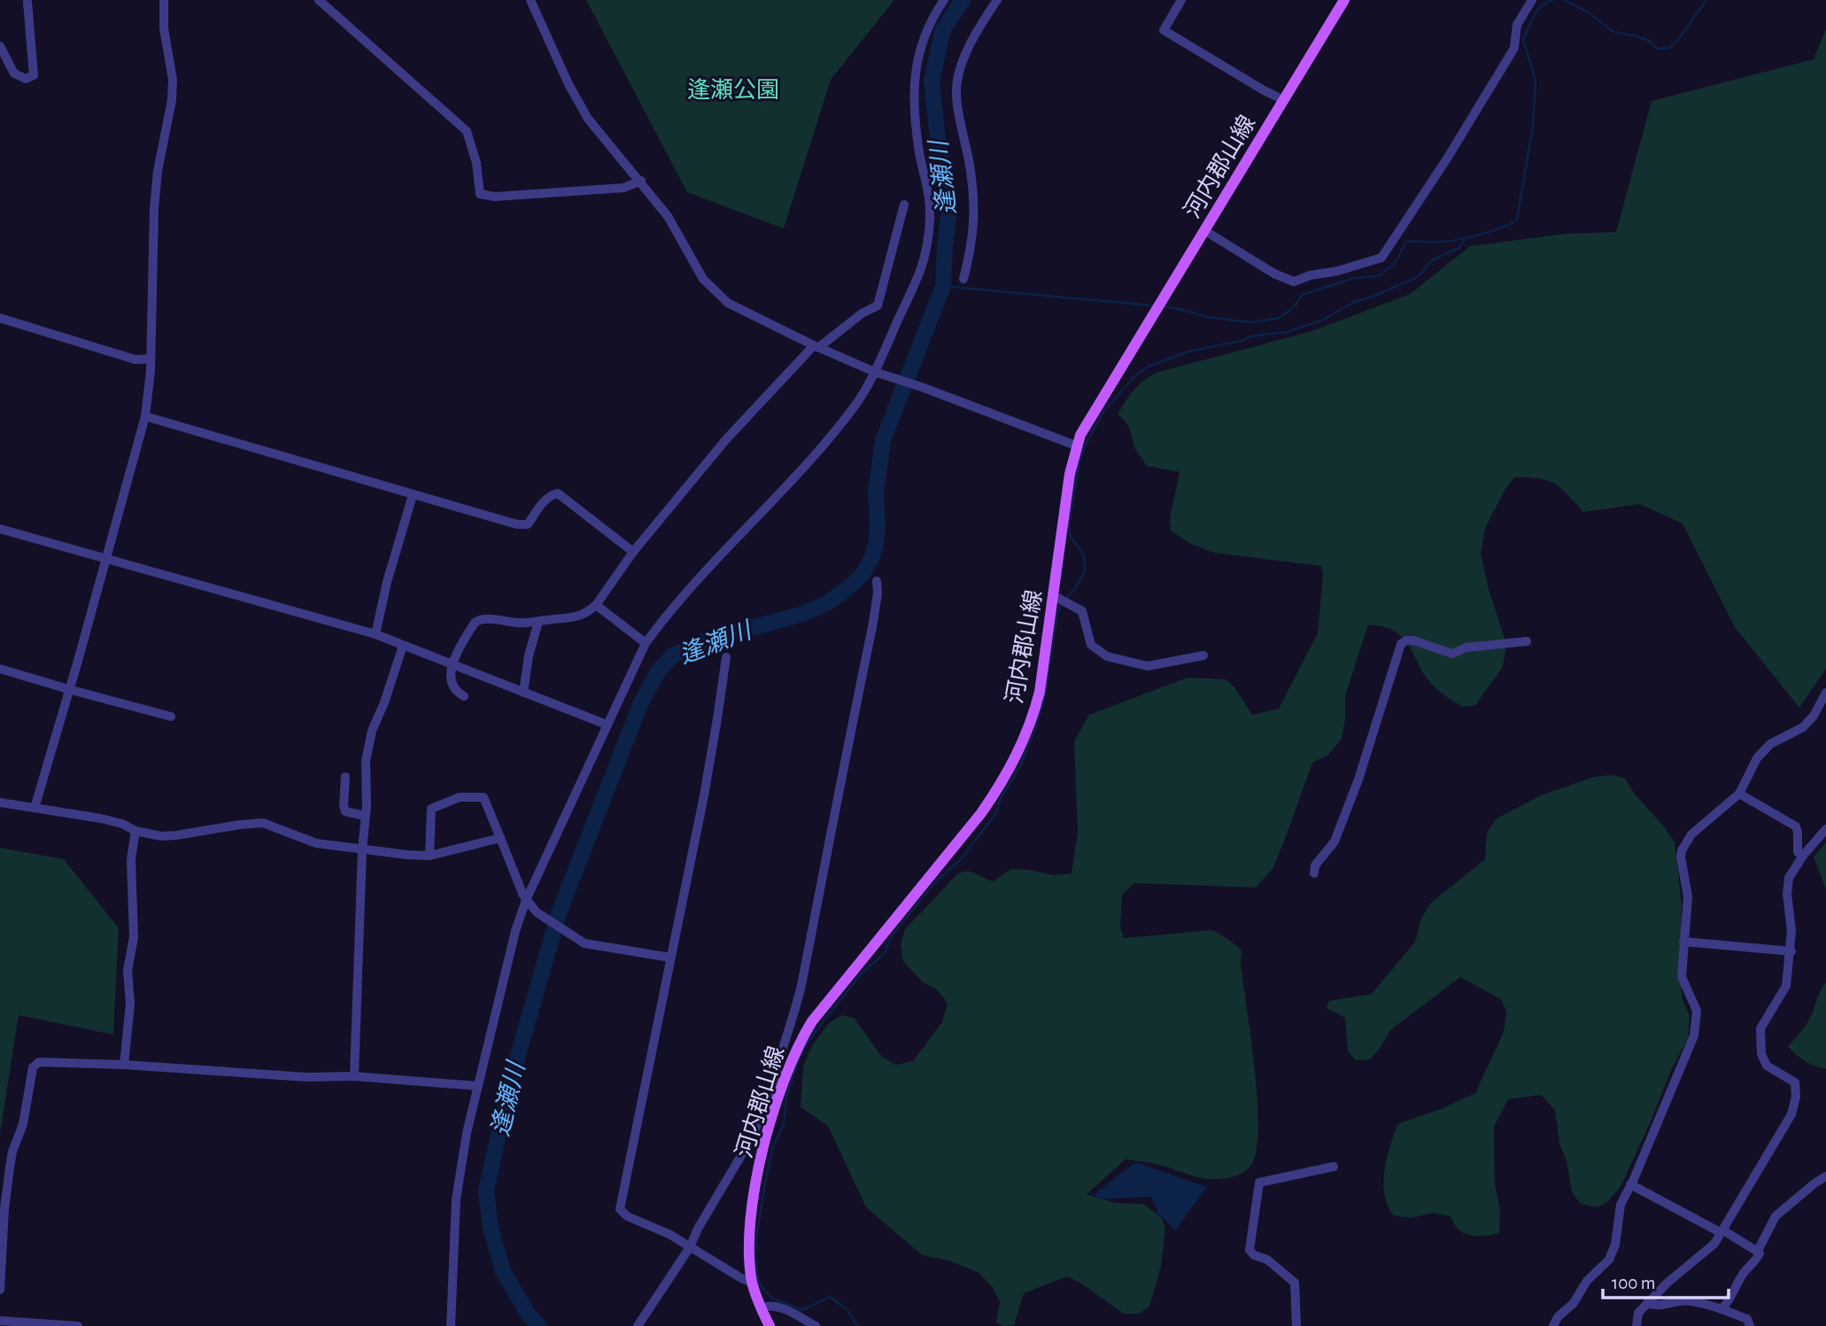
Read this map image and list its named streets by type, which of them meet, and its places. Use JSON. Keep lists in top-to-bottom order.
{
  "streets": {
    "main road": ["河内郡山線"]
  },
  "water": ["逢瀬川"],
  "parks": ["逢瀬公園"],
  "scale_bar": "100 m"
}
